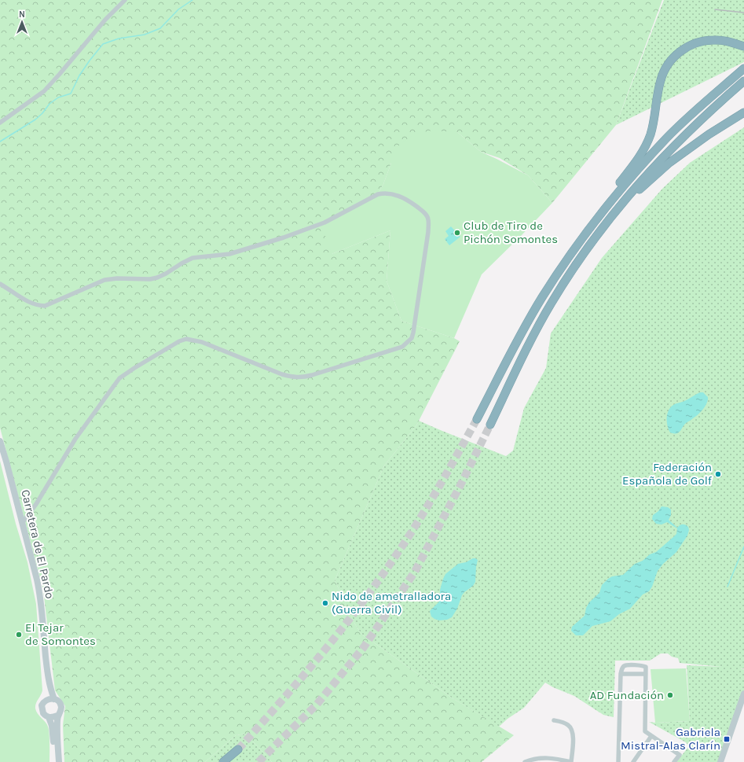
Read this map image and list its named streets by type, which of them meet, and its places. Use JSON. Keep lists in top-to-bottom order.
{
  "streets": {
    "street": ["Carretera de El Pardo"]
  },
  "places": {
    "other": [
      "Club de Tiro de Pichón Somontes",
      "Federación Española de Golf",
      "Nido de ametralladora (Guerra Civil)",
      "El Tejar de Somontes",
      "AD Fundación"
    ],
    "transit": ["Gabriela Mistral-Alas Clarín"]
  },
  "north": "top"
}
